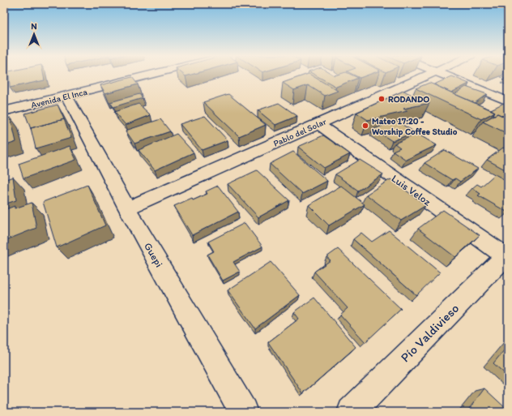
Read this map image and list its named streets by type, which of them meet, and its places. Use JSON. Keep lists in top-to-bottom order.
{
  "streets": {
    "street": [
      "Avenida El Inca",
      "Pablo del Solar",
      "Luis Veloz",
      "Guepi",
      "Pío Valdivieso"
    ]
  },
  "crossings": [
    ["Avenida El Inca", "Guepi"],
    ["Pablo del Solar", "Luis Veloz"],
    ["Pablo del Solar", "Guepi"],
    ["Luis Veloz", "Pío Valdivieso"]
  ],
  "places": ["RODANDO", "Mateo 17:20 - Worship Coffee Studio"],
  "north": "top"
}
